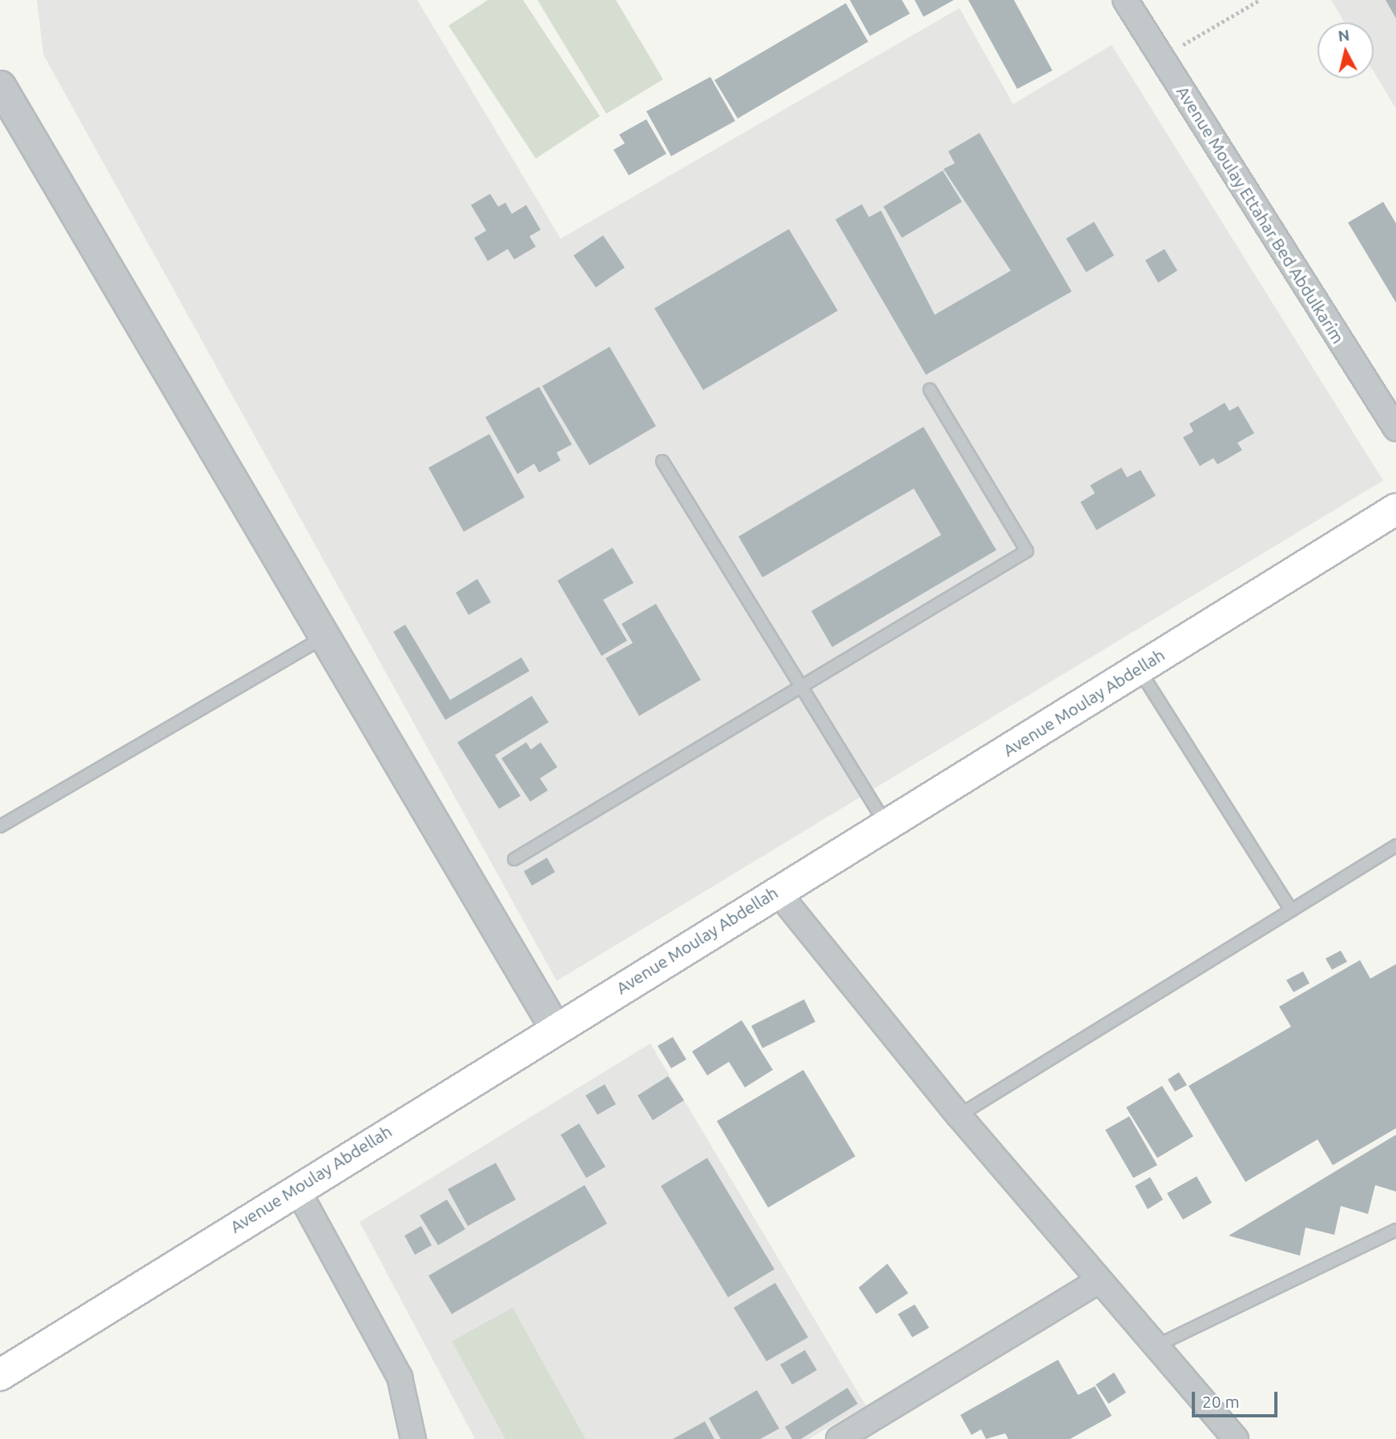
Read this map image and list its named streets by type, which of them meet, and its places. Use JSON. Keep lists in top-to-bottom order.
{
  "streets": {
    "main road": ["Avenue Moulay Abdellah"],
    "street": ["Avenue Moulay Ettahar Bed Abdulkarim"]
  },
  "scale_bar": "20 m",
  "north": "top"
}
